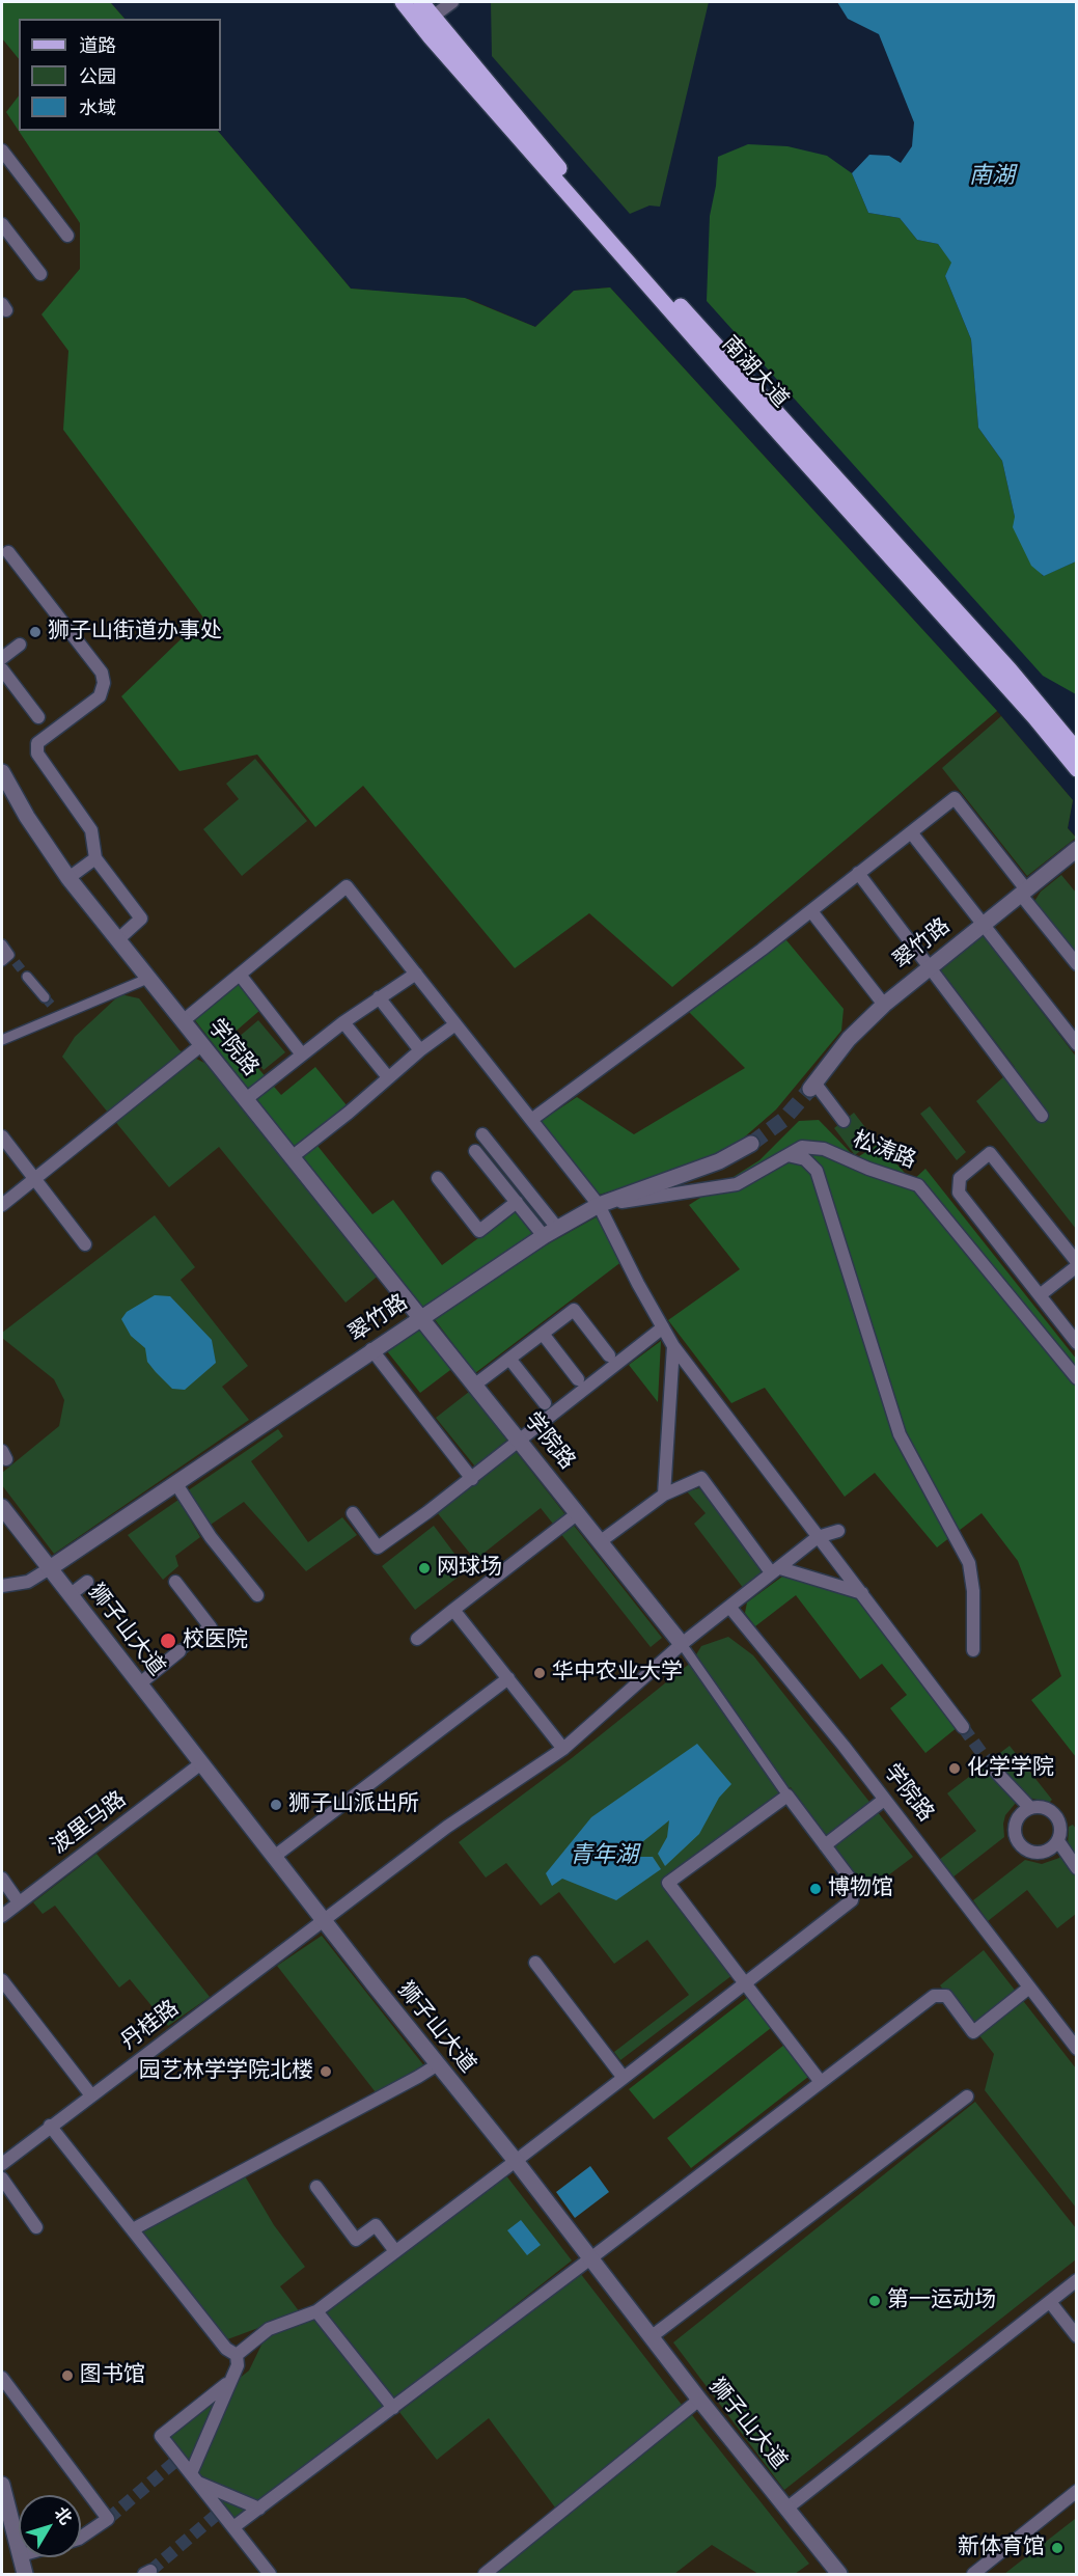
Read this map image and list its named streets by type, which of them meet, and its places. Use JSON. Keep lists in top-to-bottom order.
{
  "streets": {
    "main road": ["南湖大道"],
    "street": [
      "翠竹路",
      "学院路",
      "松涛路",
      "狮子山大道",
      "波里马路",
      "丹桂路"
    ]
  },
  "crossings": [
    ["翠竹路", "学院路"],
    ["翠竹路", "松涛路"],
    ["翠竹路", "狮子山大道"],
    ["学院路", "丹桂路"],
    ["狮子山大道", "波里马路"],
    ["狮子山大道", "丹桂路"]
  ],
  "water": ["南湖", "青年湖"],
  "places": [
    "狮子山街道办事处",
    "网球场",
    "校医院",
    "华中农业大学",
    "化学学院",
    "狮子山派出所",
    "博物馆",
    "园艺林学学院北楼",
    "第一运动场",
    "图书馆",
    "新体育馆"
  ],
  "legend": ["道路", "公园", "水域"],
  "north": "top right"
}
